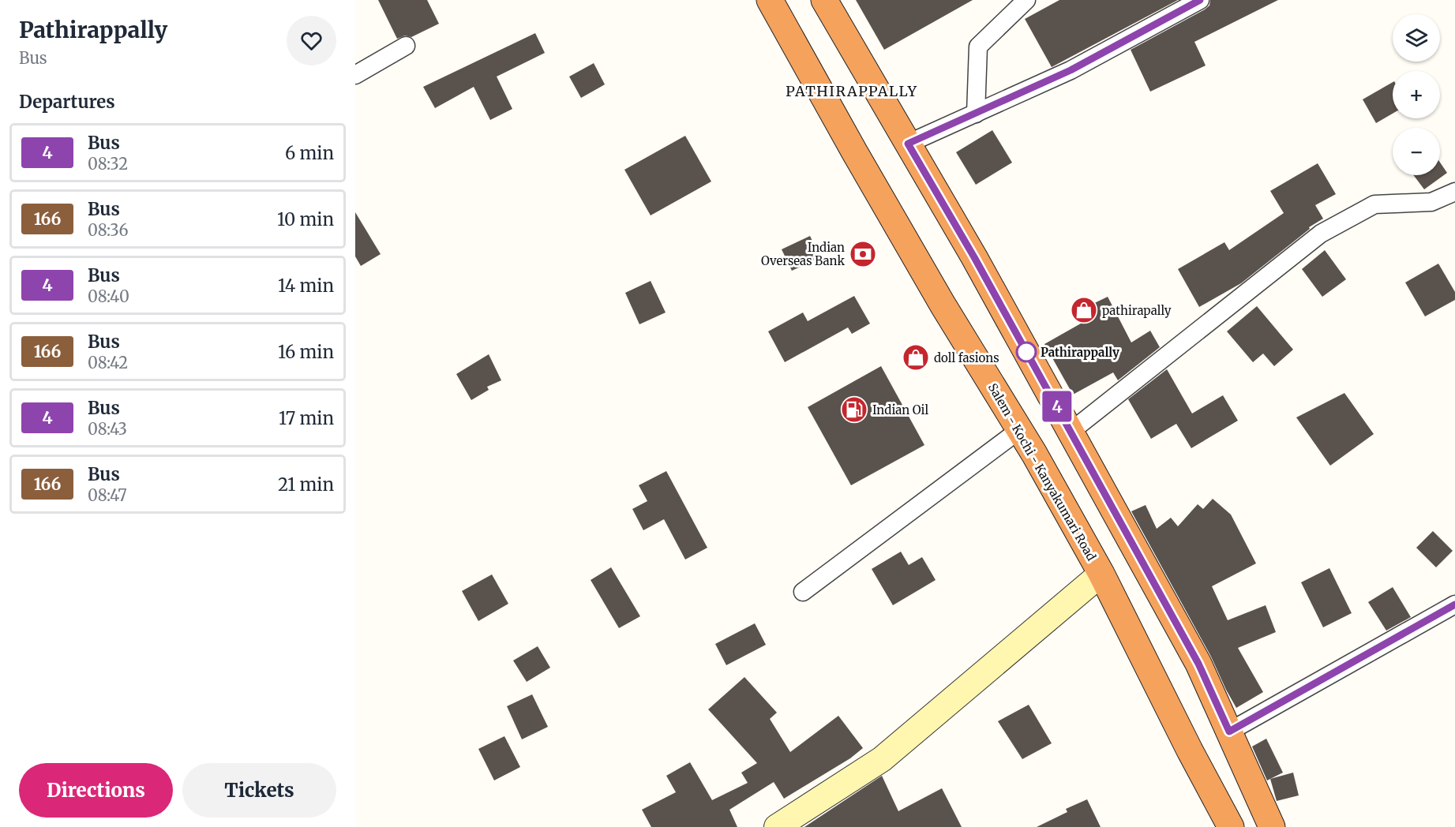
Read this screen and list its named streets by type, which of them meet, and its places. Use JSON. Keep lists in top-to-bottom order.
{
  "streets": {
    "highway": ["Salem - Kochi - Kanyakumari Road"]
  },
  "districts": ["PATHIRAPPALLY"],
  "places": {
    "bank": ["Indian Overseas Bank"],
    "shop": ["pathirapally", "doll fasions"],
    "other": ["Pathirappally"],
    "fuel station": ["Indian Oil"]
  },
  "lines": ["bus line 4"],
  "page": {
    "heading": [
      ["Pathirappally", "Bus"],
      "Departures"
    ],
    "on_map": "4",
    "map_buttons": ["+", "−"],
    "list": [
      {
        "mark": "4",
        "name": "Bus",
        "note": "08:32",
        "value": "6 min"
      },
      {
        "mark": "166",
        "name": "Bus",
        "note": "08:36",
        "value": "10 min"
      },
      {
        "mark": "4",
        "name": "Bus",
        "note": "08:40",
        "value": "14 min"
      },
      {
        "mark": "166",
        "name": "Bus",
        "note": "08:42",
        "value": "16 min"
      },
      {
        "mark": "4",
        "name": "Bus",
        "note": "08:43",
        "value": "17 min"
      },
      {
        "mark": "166",
        "name": "Bus",
        "note": "08:47",
        "value": "21 min"
      }
    ],
    "buttons": ["Directions", "Tickets"]
  }
}
